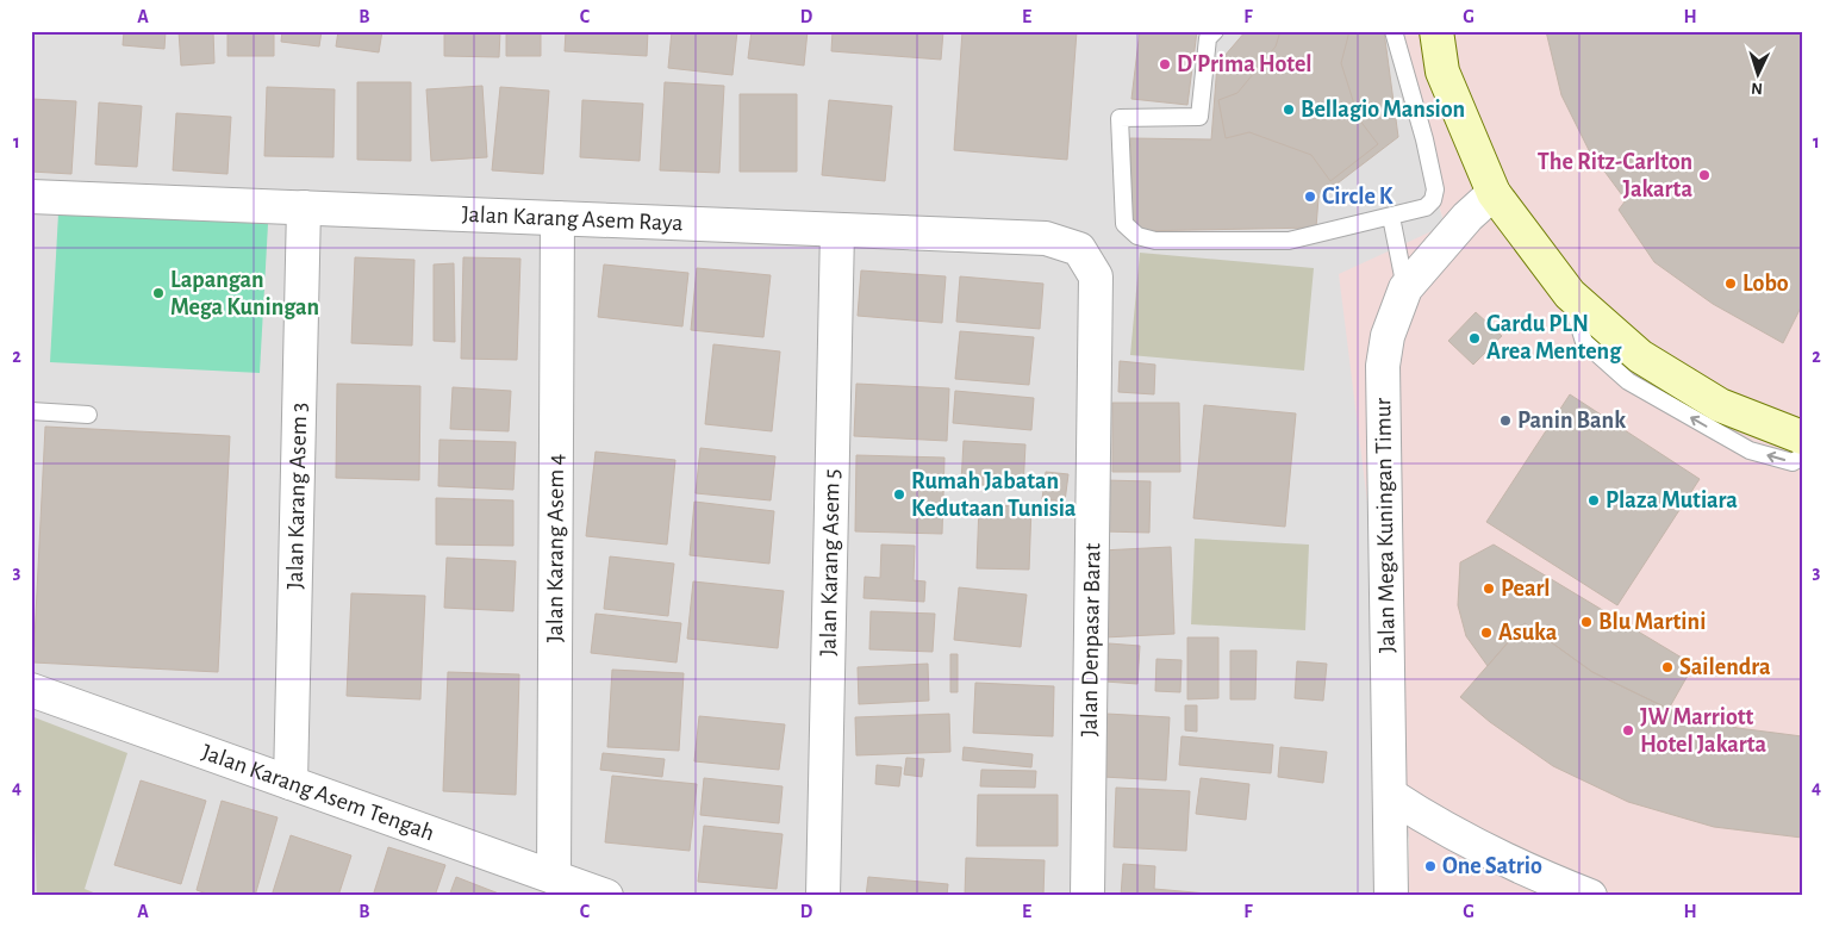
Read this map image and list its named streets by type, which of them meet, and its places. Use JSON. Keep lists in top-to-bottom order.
{
  "streets": {
    "street": [
      "Jalan Karang Asem Raya",
      "Jalan Karang Asem 3",
      "Jalan Mega Kuningan Timur",
      "Jalan Karang Asem 4",
      "Jalan Karang Asem 5",
      "Jalan Denpasar Barat",
      "Jalan Karang Asem Tengah"
    ]
  },
  "crossings": [
    ["Jalan Karang Asem Raya", "Jalan Karang Asem 3"],
    ["Jalan Karang Asem Raya", "Jalan Karang Asem 4"],
    ["Jalan Karang Asem Raya", "Jalan Karang Asem 5"],
    ["Jalan Karang Asem Raya", "Jalan Denpasar Barat"],
    ["Jalan Karang Asem 3", "Jalan Karang Asem Tengah"],
    ["Jalan Karang Asem 4", "Jalan Karang Asem Tengah"]
  ],
  "places": [
    "D'Prima Hotel",
    "Bellagio Mansion",
    "The Ritz-Carlton Jakarta",
    "Circle K",
    "Lobo",
    "Lapangan Mega Kuningan",
    "Gardu PLN Area Menteng",
    "Panin Bank",
    "Rumah Jabatan Kedutaan Tunisia",
    "Plaza Mutiara",
    "Pearl",
    "Blu Martini",
    "Asuka",
    "Sailendra",
    "JW Marriott Hotel Jakarta",
    "One Satrio"
  ],
  "north": "bottom",
  "grid": {
    "columns": [
      "A",
      "B",
      "C",
      "D",
      "E",
      "F",
      "G",
      "H"
    ],
    "rows": [
      "1",
      "2",
      "3",
      "4"
    ]
  }
}
